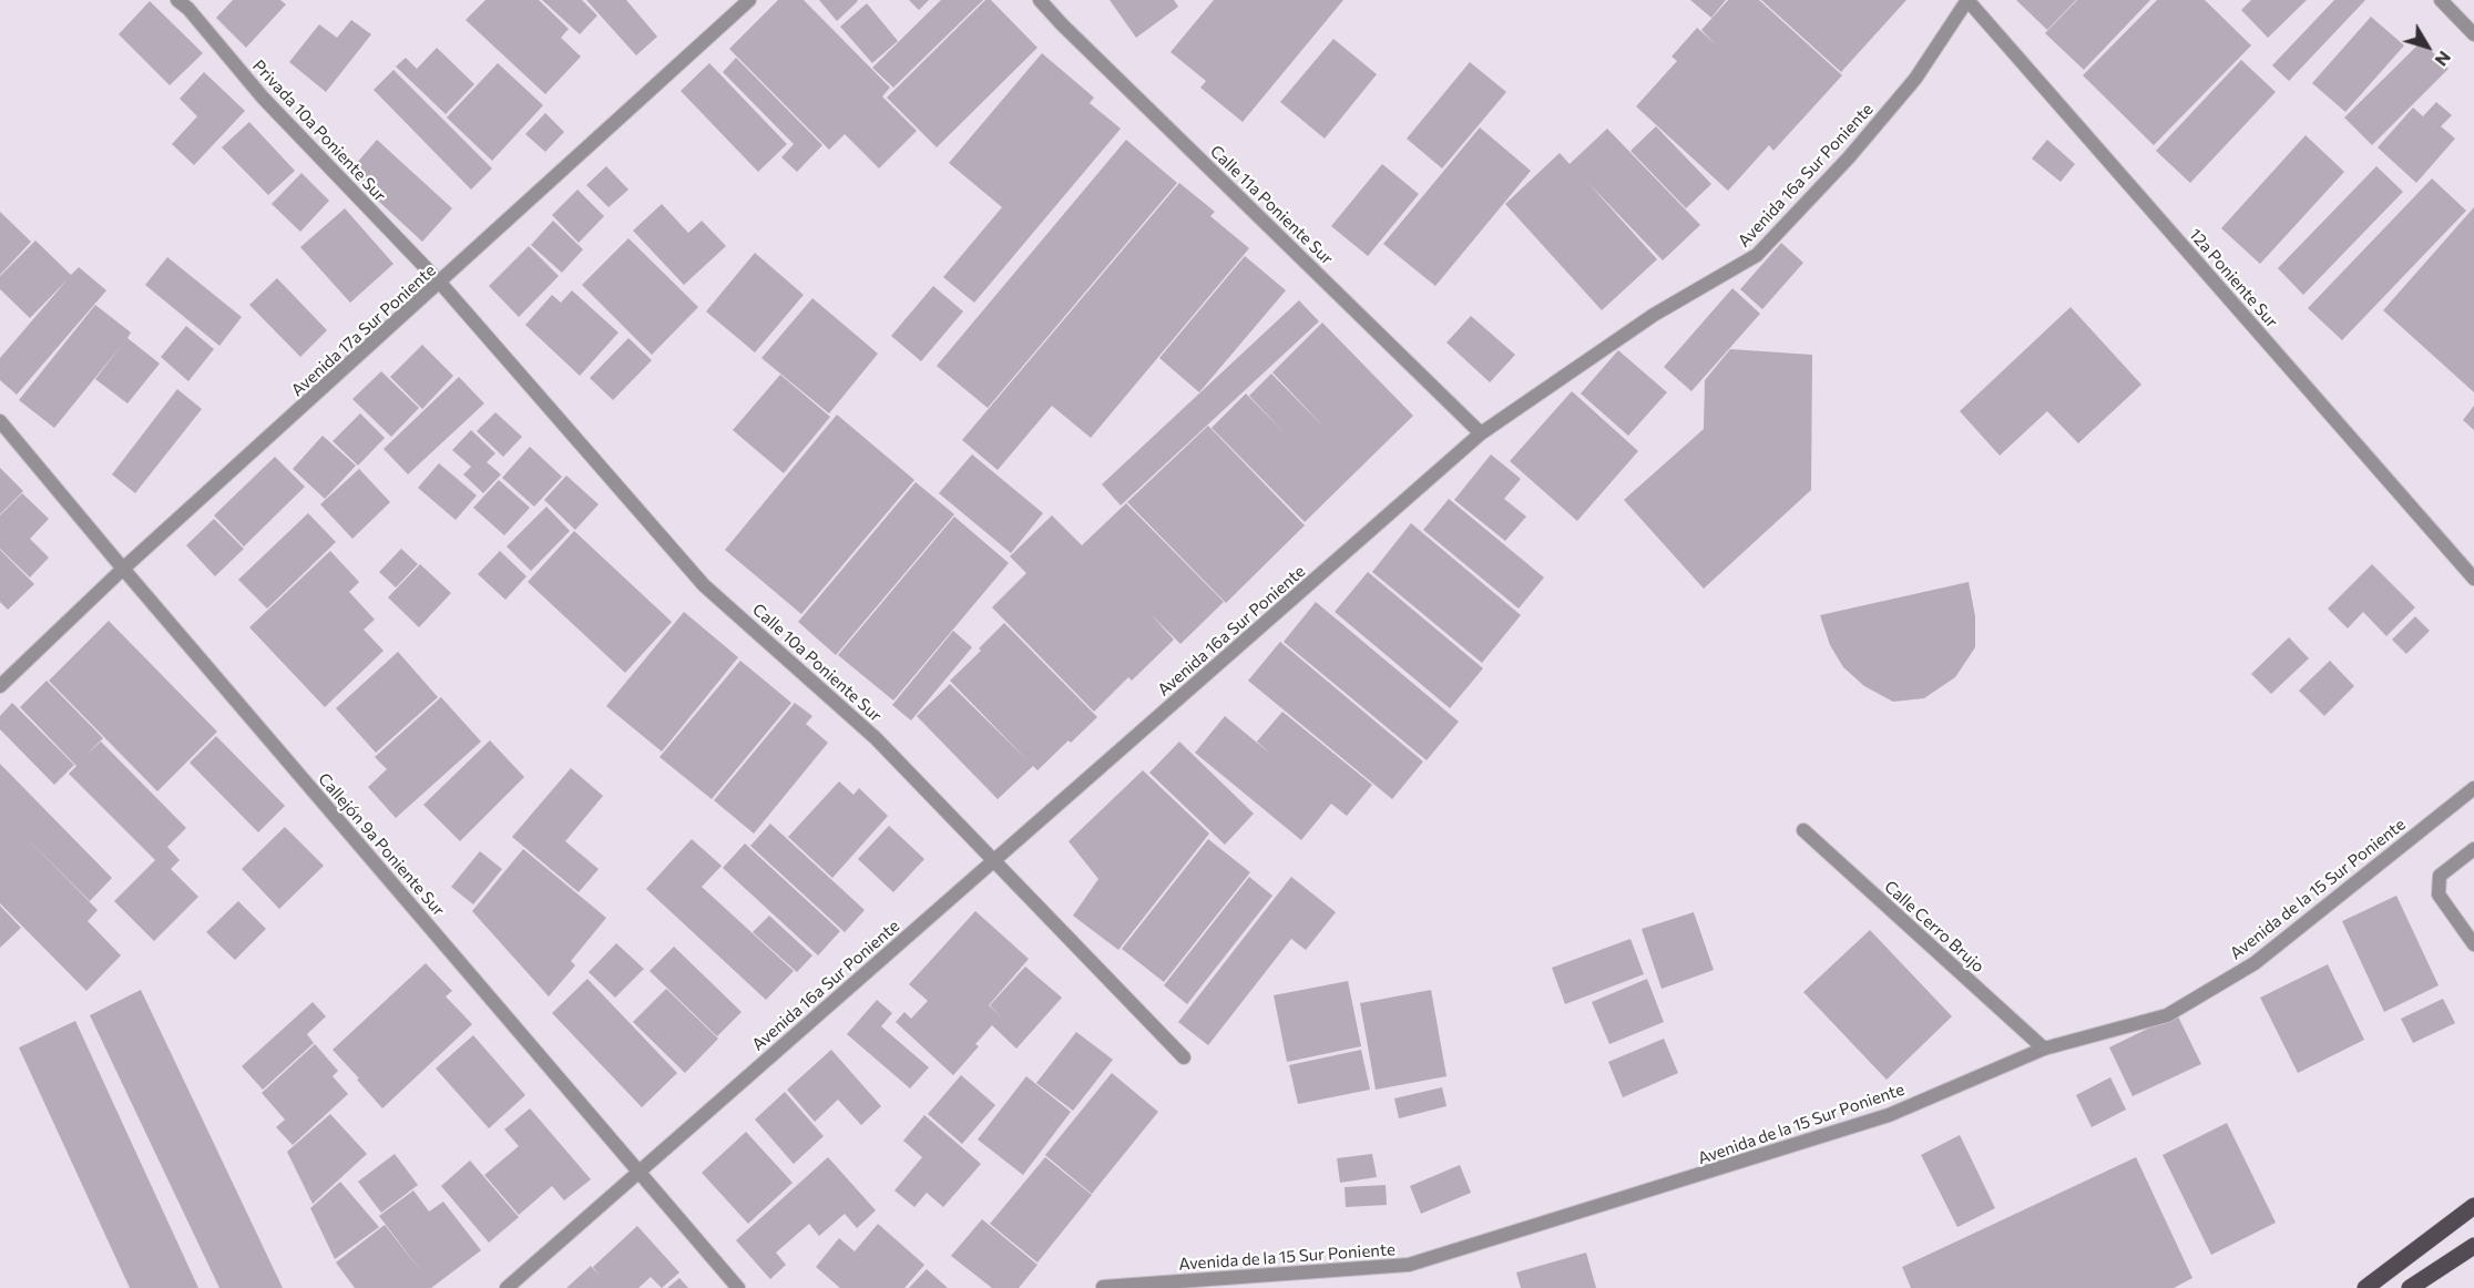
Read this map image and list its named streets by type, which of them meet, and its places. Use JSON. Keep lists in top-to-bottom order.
{
  "streets": {
    "street": [
      "Privada 10a Poniente Sur",
      "Avenida 16a Sur Poniente",
      "Calle 11a Poniente Sur",
      "12a Poniente Sur",
      "Avenida 17a Sur Poniente",
      "Calle 10a Poniente Sur",
      "Callejón 9a Poniente Sur",
      "Avenida de la 15 Sur Poniente",
      "Calle Cerro Brujo"
    ]
  },
  "crossings": [
    ["Privada 10a Poniente Sur", "Avenida 17a Sur Poniente"],
    ["Privada 10a Poniente Sur", "Calle 10a Poniente Sur"],
    ["Avenida 16a Sur Poniente", "Calle 11a Poniente Sur"],
    ["Avenida 16a Sur Poniente", "12a Poniente Sur"],
    ["Avenida 16a Sur Poniente", "Calle 10a Poniente Sur"],
    ["Avenida 16a Sur Poniente", "Callejón 9a Poniente Sur"],
    ["Avenida 17a Sur Poniente", "Calle 10a Poniente Sur"],
    ["Avenida 17a Sur Poniente", "Callejón 9a Poniente Sur"],
    ["Avenida de la 15 Sur Poniente", "Calle Cerro Brujo"]
  ],
  "north": "bottom right"
}
